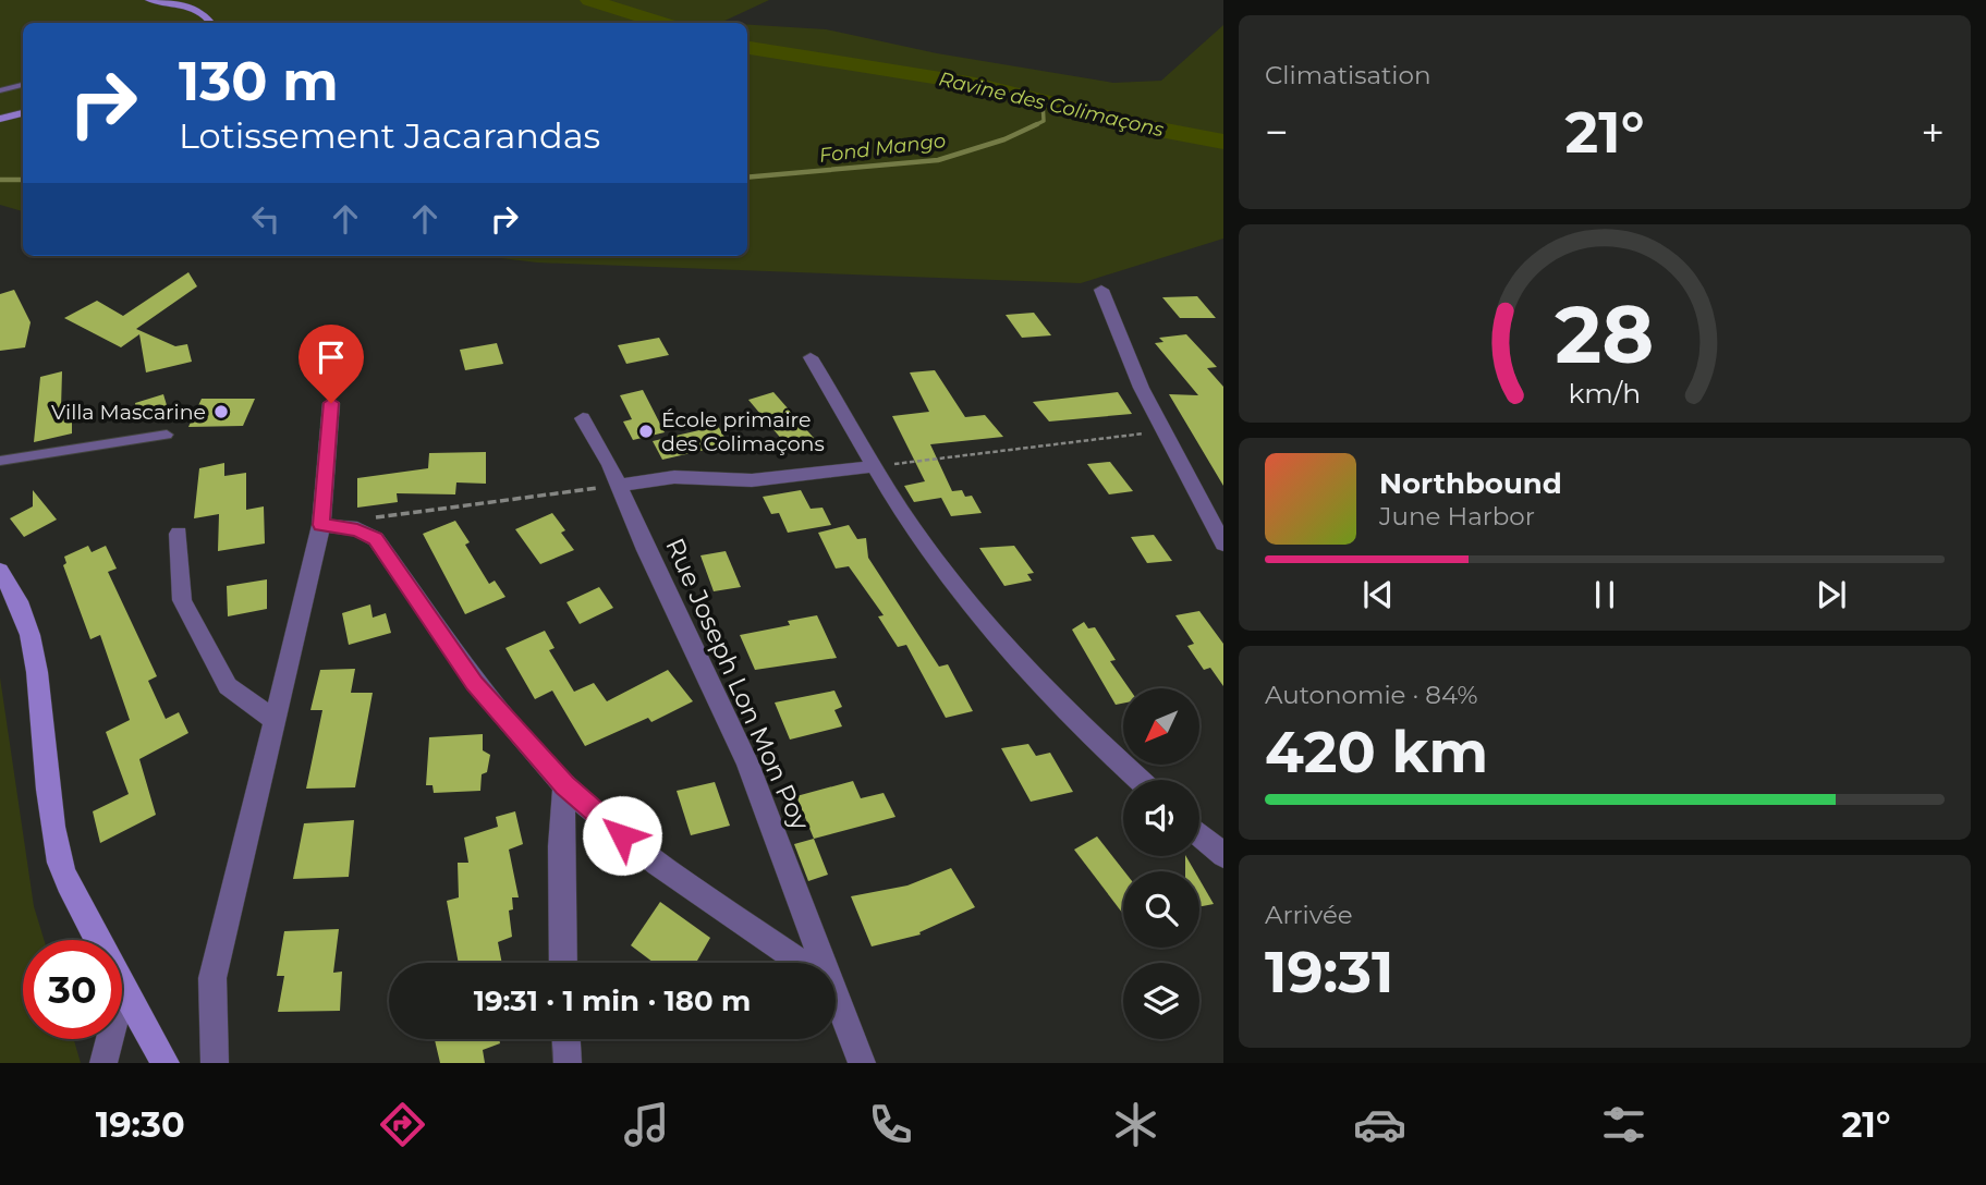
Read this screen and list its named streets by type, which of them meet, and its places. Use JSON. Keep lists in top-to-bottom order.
{
  "streets": {
    "street": ["Rue Joseph Lon Mon Poy"]
  },
  "water": ["Ravine des Colimaçons", "Fond Mango"],
  "places": ["Villa Mascarine", "École primaire des Colimaçons"],
  "north": "bottom left",
  "page": {
    "tile": [
      "Climatisation",
      ["Autonomie · 84%", "420 km"],
      ["Arrivée", "19:31"]
    ],
    "turn": ["130 m", "Lotissement Jacarandas"],
    "heat": ["−", "21°", "+"],
    "song": ["Northbound", "June Harbor"],
    "limit": "30",
    "trip": "19:31 · 1 min · 180 m",
    "tabs": ["19:30", "21°"],
    "gauge": ["28", "km/h"]
  }
}
